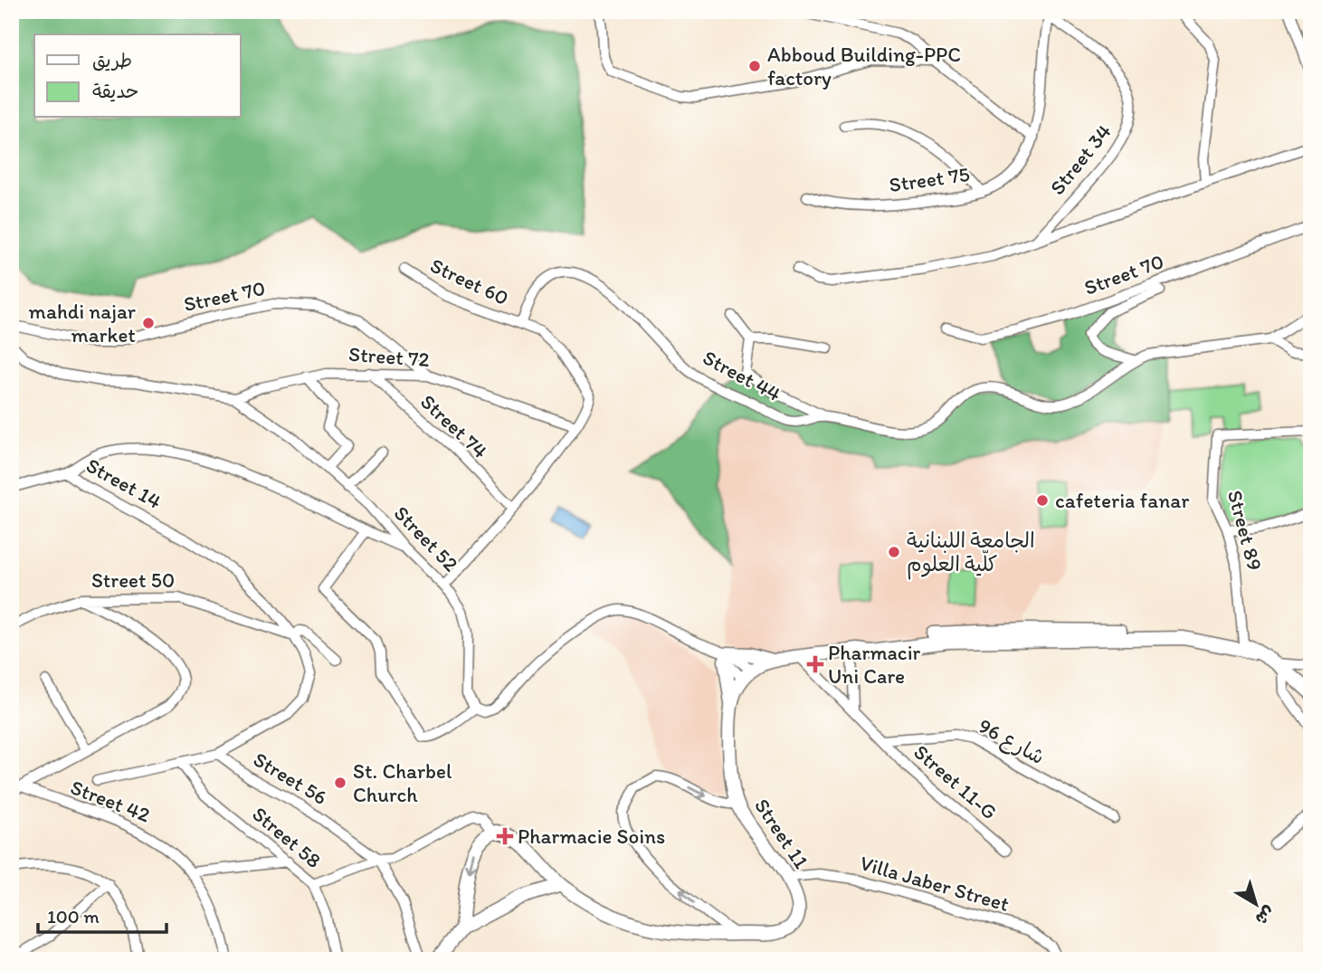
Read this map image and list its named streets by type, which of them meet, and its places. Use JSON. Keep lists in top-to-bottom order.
{
  "streets": {
    "street": [
      "Street 34",
      "Street 75",
      "Street 70",
      "Street 60",
      "Street 72",
      "Street 44",
      "Street 74",
      "Street 14",
      "Street 89",
      "Street 52",
      "Street 50",
      "شارع 96",
      "Street 56",
      "Street 11-G",
      "Street 42",
      "Street 11",
      "Street 58",
      "Villa Jaber Street"
    ]
  },
  "crossings": [
    ["Street 34", "Street 75"],
    ["Street 70", "Street 72"],
    ["Street 60", "Street 44"],
    ["Street 72", "Street 74"],
    ["Street 72", "Street 52"],
    ["Street 14", "Street 52"],
    ["Street 14", "Street 50"],
    ["Street 50", "Street 42"],
    ["شارع 96", "Street 11-G"],
    ["Street 11", "Villa Jaber Street"]
  ],
  "places": {
    "other": [
      "Abboud Building-PPC factory",
      "mahdi najar market",
      "cafeteria fanar",
      "الجامعة اللبنانية كلّية العلوم",
      "St. Charbel Church"
    ],
    "health": ["Pharmacir Uni Care", "Pharmacie Soins"]
  },
  "legend": ["طريق", "حديقة"],
  "scale_bar": "100 m",
  "north": "bottom right"
}
